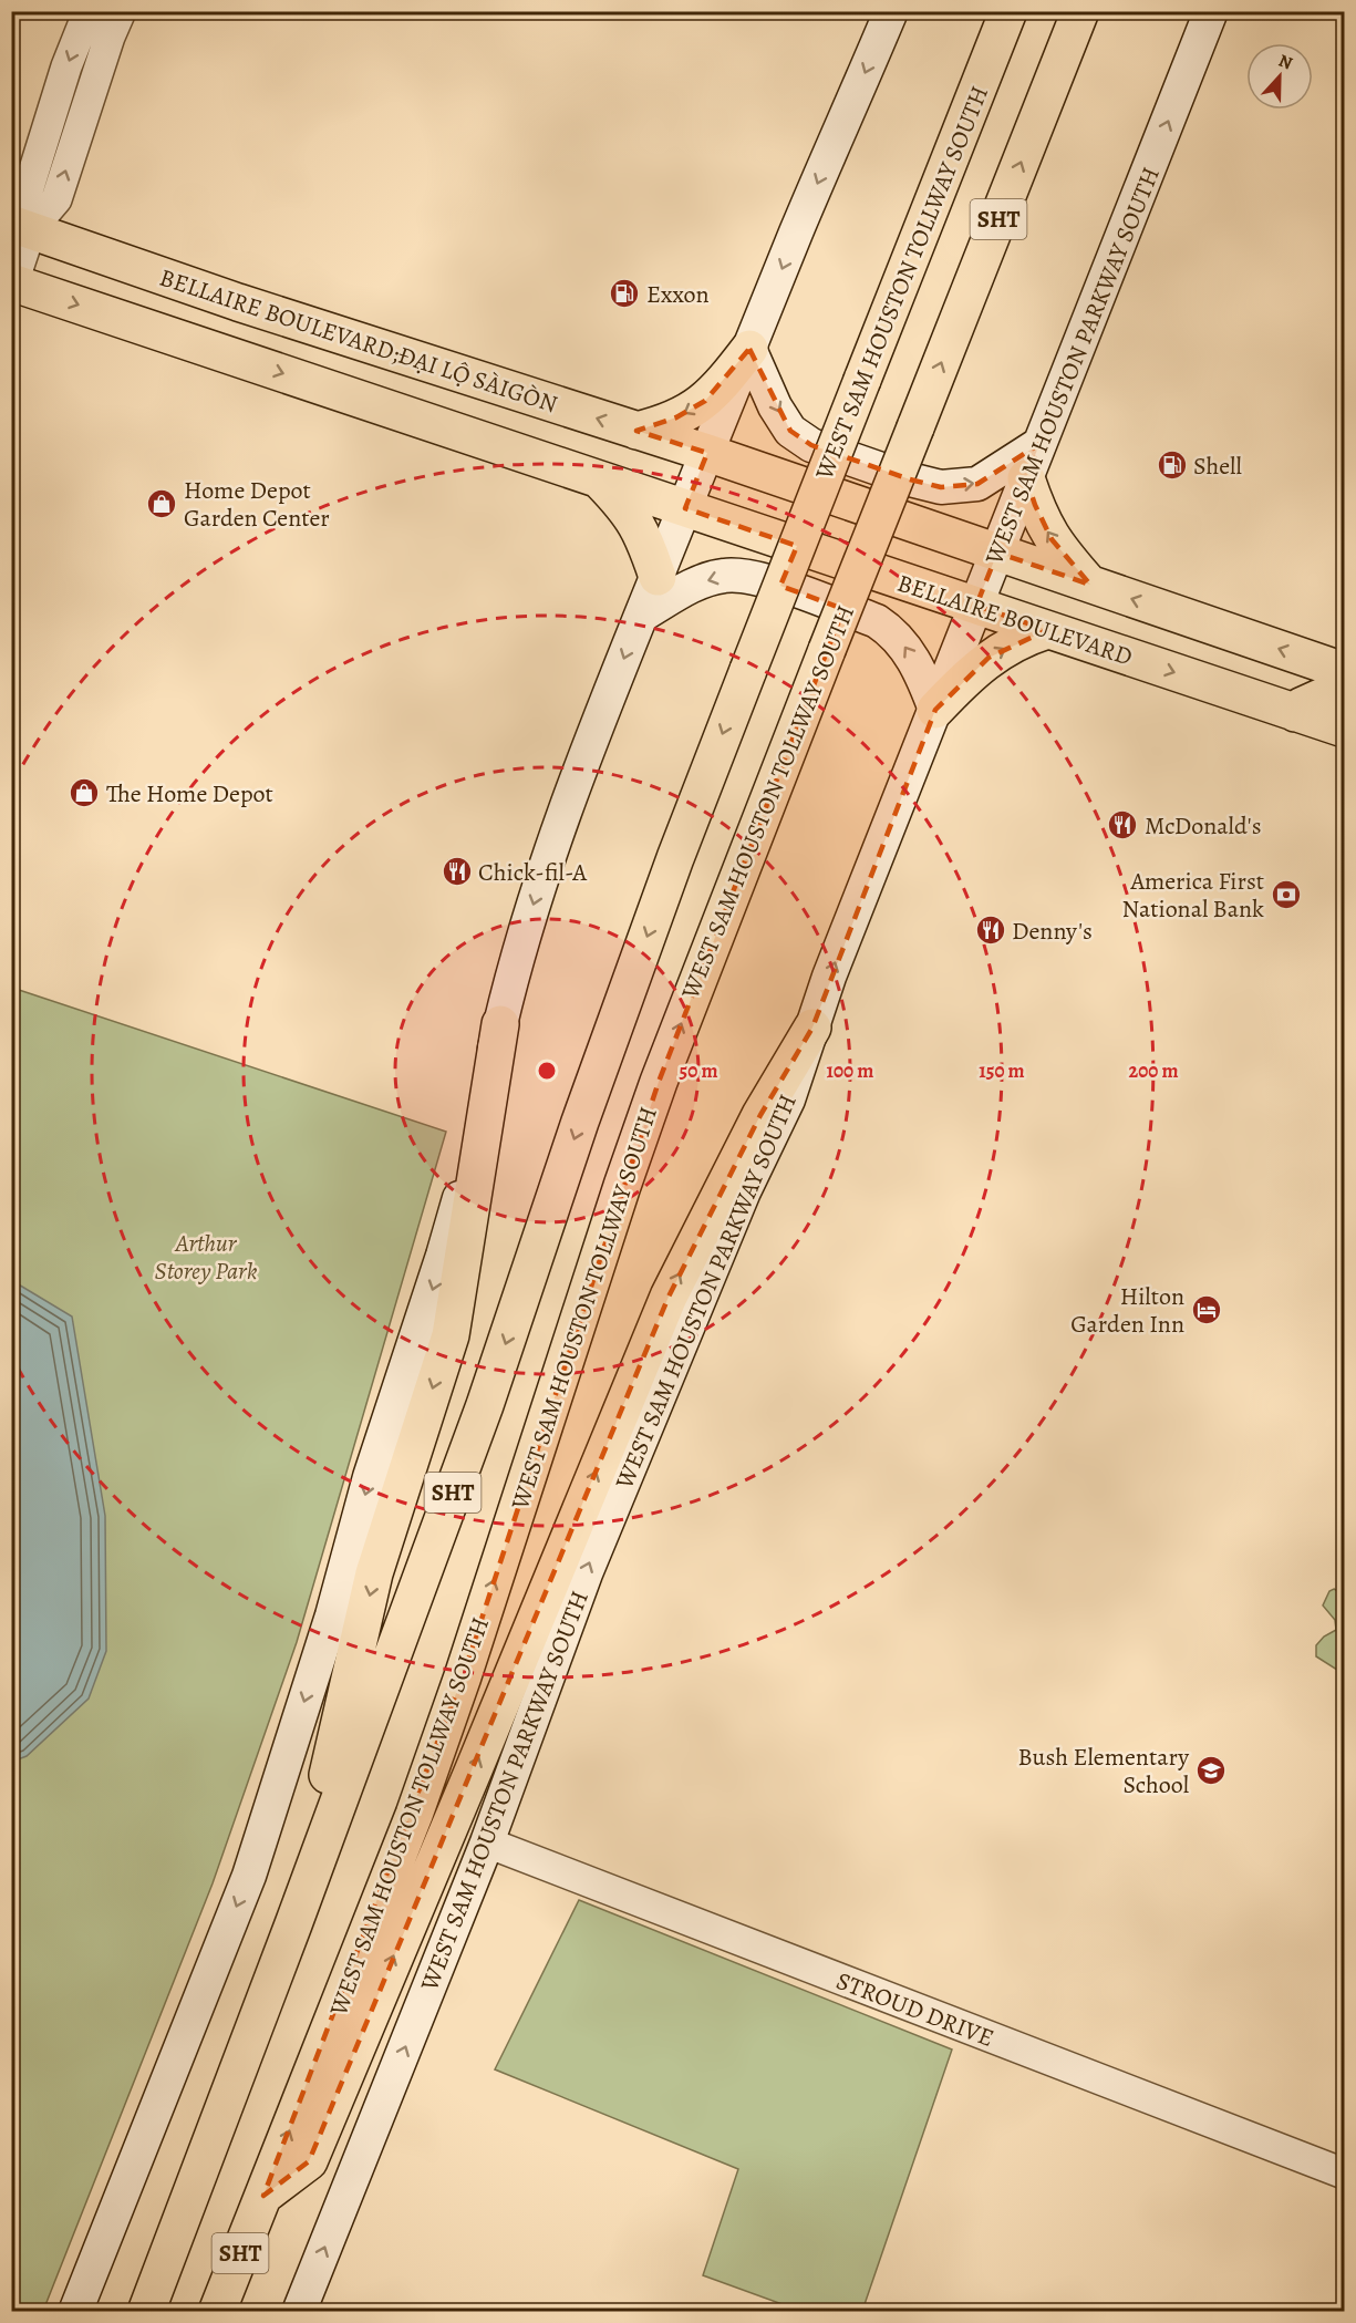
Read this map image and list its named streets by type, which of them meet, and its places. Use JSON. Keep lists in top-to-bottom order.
{
  "streets": {
    "main road": [
      "SHT",
      "WEST SAM HOUSTON TOLLWAY SOUTH",
      "BELLAIRE BOULEVARD;ĐẠI LỘ SÀIGÒN",
      "WEST SAM HOUSTON PARKWAY SOUTH",
      "BELLAIRE BOULEVARD"
    ],
    "street": ["STROUD DRIVE"]
  },
  "crossings": [
    ["WEST SAM HOUSTON PARKWAY SOUTH", "BELLAIRE BOULEVARD"],
    ["WEST SAM HOUSTON PARKWAY SOUTH", "STROUD DRIVE"]
  ],
  "parks": ["Arthur Storey Park"],
  "places": {
    "fuel station": ["Exxon", "Shell"],
    "shop": ["Home Depot Garden Center", "The Home Depot"],
    "restaurant": ["McDonald's", "Chick-fil-A", "Denny's"],
    "bank": ["America First National Bank"],
    "hotel": ["Hilton Garden Inn"],
    "school or university": ["Bush Elementary School"]
  },
  "north": "top",
  "rings": [
    "50 m",
    "100 m",
    "150 m",
    "200 m"
  ]
}
